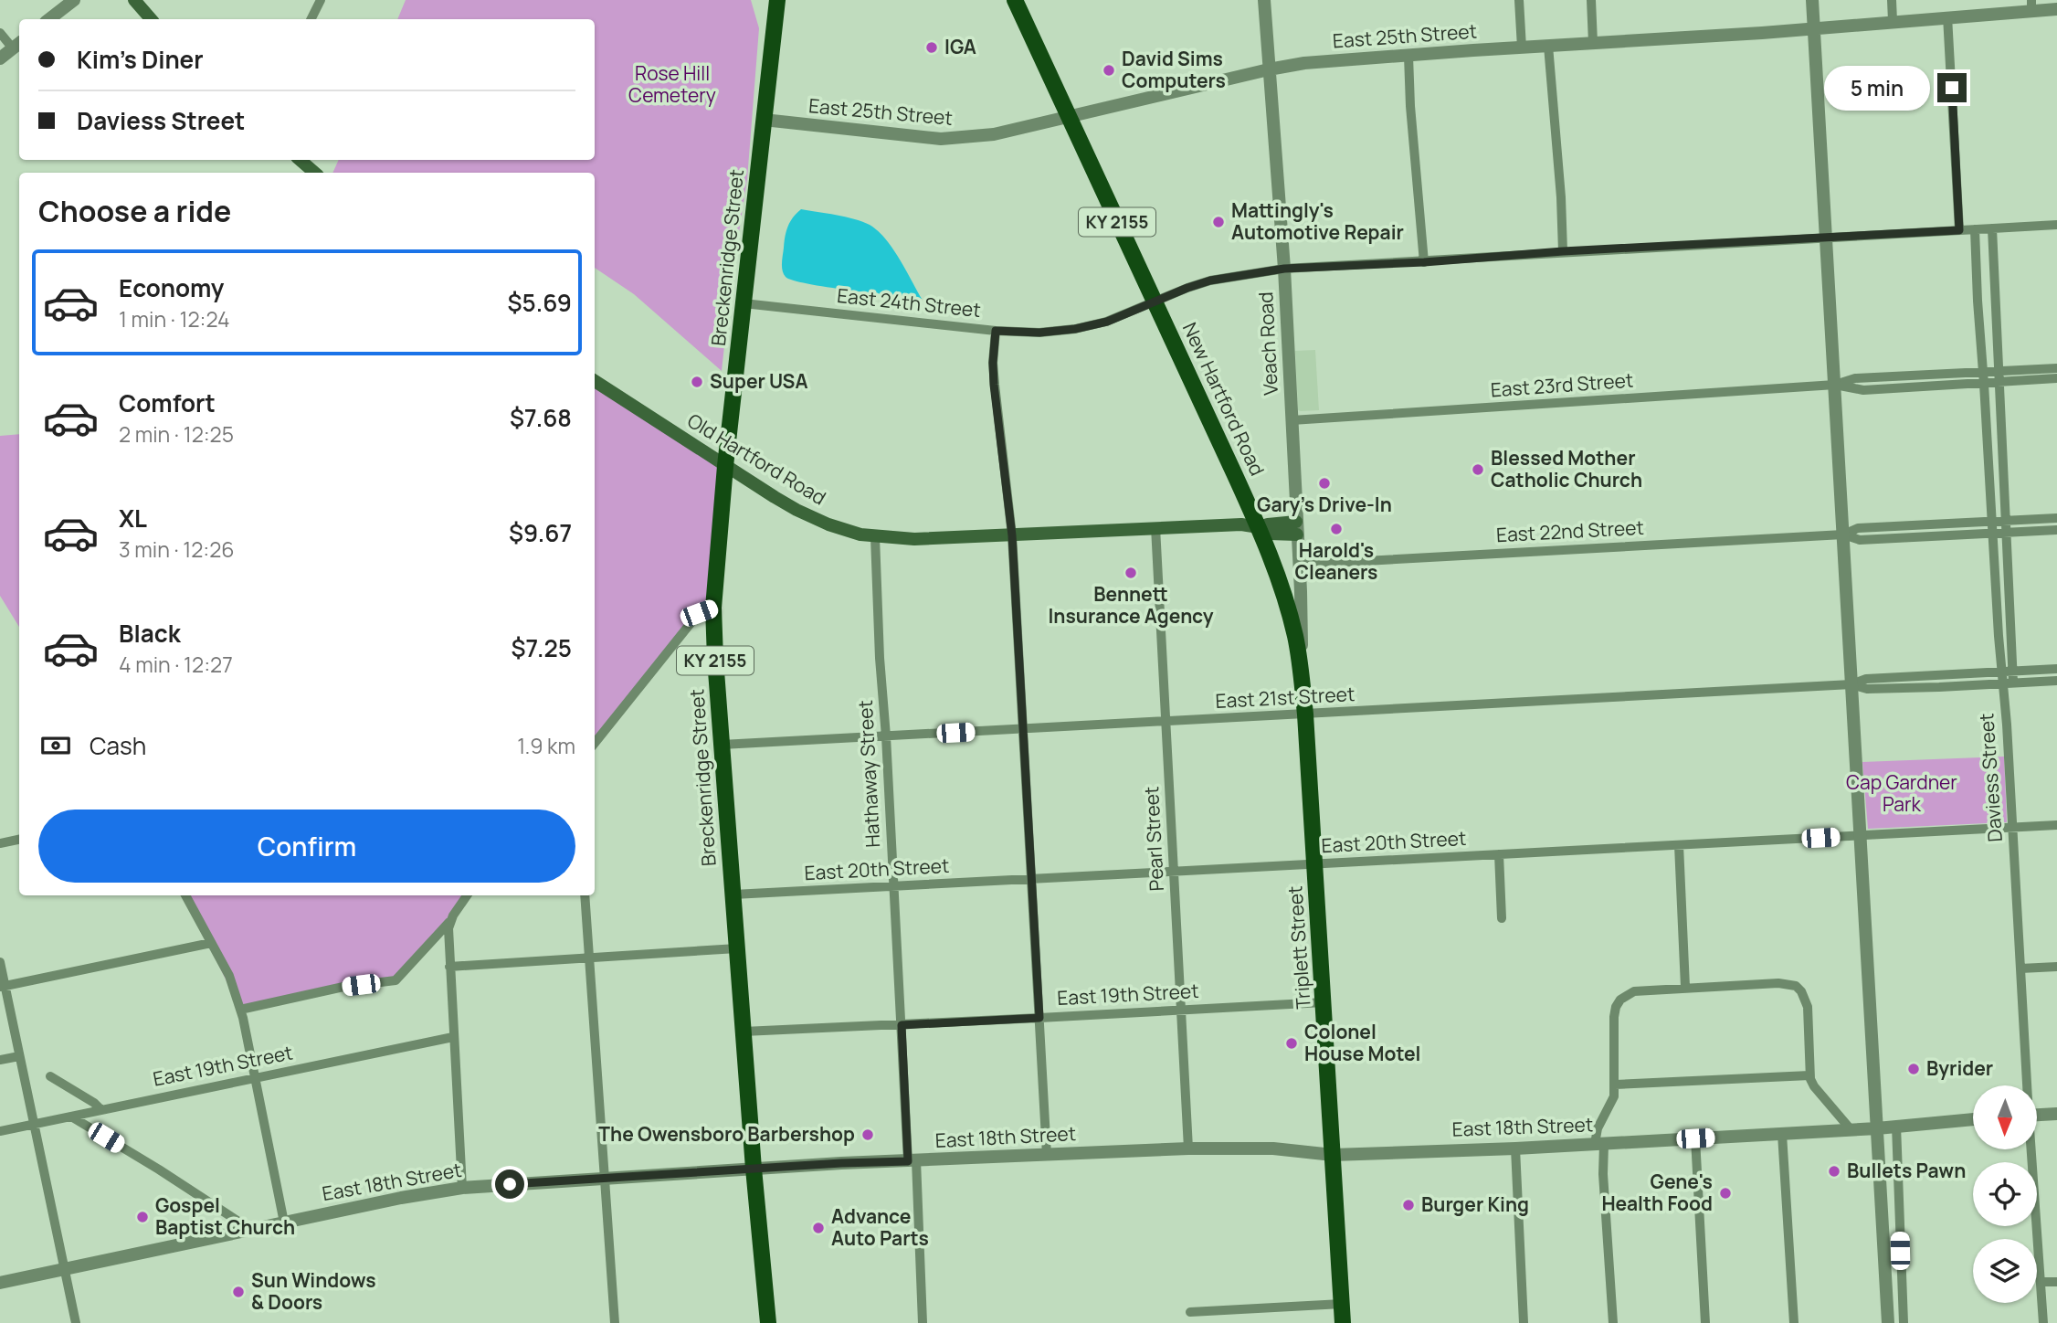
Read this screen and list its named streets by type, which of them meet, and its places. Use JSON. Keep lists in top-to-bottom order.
{
  "streets": {
    "main road": [
      "KY 2155",
      "Breckenridge Street",
      "New Hartford Road",
      "Old Hartford Road",
      "Triplett Street"
    ],
    "street": [
      "East 25th Street",
      "East 24th Street",
      "Veach Road",
      "East 23rd Street",
      "East 22nd Street",
      "East 21st Street",
      "Hathaway Street",
      "Daviess Street",
      "Pearl Street",
      "East 20th Street",
      "East 19th Street",
      "East 18th Street"
    ]
  },
  "crossings": [
    ["East 25th Street", "Breckenridge Street"],
    ["East 25th Street", "Veach Road"],
    ["East 25th Street", "New Hartford Road"],
    ["Breckenridge Street", "East 24th Street"],
    ["Breckenridge Street", "Old Hartford Road"],
    ["Breckenridge Street", "East 21st Street"],
    ["Breckenridge Street", "East 20th Street"],
    ["Breckenridge Street", "East 19th Street"],
    ["Breckenridge Street", "East 18th Street"],
    ["East 24th Street", "Veach Road"],
    ["East 24th Street", "New Hartford Road"],
    ["East 24th Street", "Daviess Street"],
    ["Veach Road", "East 23rd Street"],
    ["Veach Road", "New Hartford Road"],
    ["Veach Road", "Old Hartford Road"],
    ["Veach Road", "East 22nd Street"],
    ["Veach Road", "Triplett Street"],
    ["East 23rd Street", "Daviess Street"],
    ["New Hartford Road", "Old Hartford Road"],
    ["New Hartford Road", "Triplett Street"],
    ["Old Hartford Road", "Hathaway Street"],
    ["Old Hartford Road", "Pearl Street"],
    ["East 22nd Street", "Daviess Street"],
    ["East 21st Street", "Hathaway Street"],
    ["East 21st Street", "Daviess Street"],
    ["East 21st Street", "Pearl Street"],
    ["East 21st Street", "Triplett Street"],
    ["Hathaway Street", "East 20th Street"],
    ["Hathaway Street", "East 19th Street"],
    ["Hathaway Street", "East 18th Street"],
    ["Daviess Street", "East 20th Street"],
    ["Pearl Street", "East 20th Street"],
    ["Pearl Street", "East 19th Street"],
    ["Pearl Street", "East 18th Street"],
    ["East 20th Street", "Triplett Street"],
    ["Triplett Street", "East 19th Street"],
    ["Triplett Street", "East 18th Street"]
  ],
  "parks": ["Rose Hill Cemetery", "Cap Gardner Park"],
  "places": [
    "IGA",
    "David Sims Computers",
    "Mattingly's Automotive Repair",
    "Super USA",
    "Blessed Mother Catholic Church",
    "Gary's Drive-In",
    "Harold's Cleaners",
    "Bennett Insurance Agency",
    "Colonel House Motel",
    "Byrider",
    "The Owensboro Barbershop",
    "Bullets Pawn",
    "Gene's Health Food",
    "Burger King",
    "Gospel Baptist Church",
    "Advance Auto Parts",
    "Sun Windows & Doors"
  ],
  "north": "bottom",
  "page": {
    "banner": ["Kim's Diner", "Daviess Street"],
    "bubble": "5 min",
    "heading": "Choose a ride",
    "list": [
      {
        "name": "Economy",
        "note": "1 min · 12:24",
        "value": "$5.69"
      },
      {
        "name": "Comfort",
        "note": "2 min · 12:25",
        "value": "$7.68"
      },
      {
        "name": "XL",
        "note": "3 min · 12:26",
        "value": "$9.67"
      },
      {
        "name": "Black",
        "note": "4 min · 12:27",
        "value": "$7.25"
      }
    ],
    "pay": ["Cash", "1.9 km"],
    "buttons": "Confirm"
  }
}
